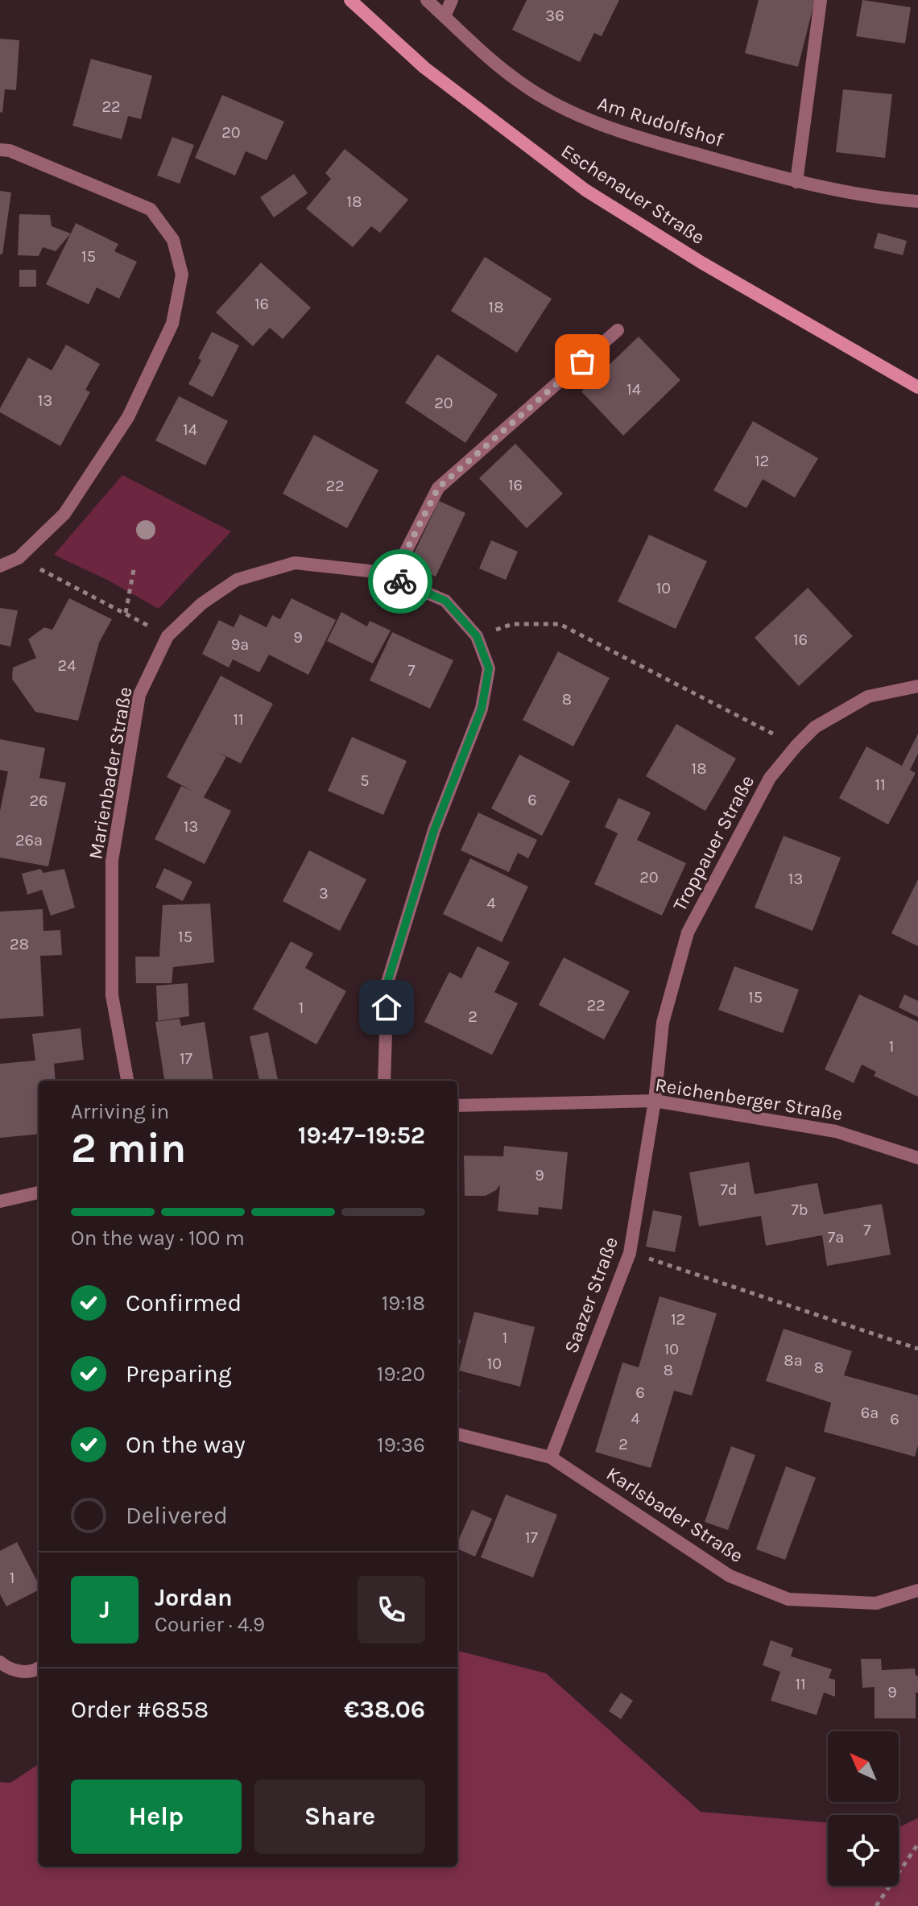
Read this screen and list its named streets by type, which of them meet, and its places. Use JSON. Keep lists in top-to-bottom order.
{
  "streets": {
    "main road": ["Eschenauer Straße"],
    "street": [
      "Am Rudolfshof",
      "Marienbader Straße",
      "Troppauer Straße",
      "Reichenberger Straße",
      "Saazer Straße",
      "Karlsbader Straße"
    ]
  },
  "crossings": [
    ["Troppauer Straße", "Reichenberger Straße"],
    ["Troppauer Straße", "Saazer Straße"],
    ["Reichenberger Straße", "Saazer Straße"],
    ["Saazer Straße", "Karlsbader Straße"]
  ],
  "house_numbers": [
    "36",
    "22",
    "20",
    "18",
    "15",
    "16",
    "18",
    "14",
    "13",
    "20",
    "14",
    "12",
    "16",
    "22",
    "10",
    "9",
    "16",
    "9a",
    "24",
    "7",
    "8",
    "11",
    "18",
    "5",
    "11",
    "6",
    "26",
    "13",
    "26a",
    "20",
    "13",
    "3",
    "4",
    "15",
    "28",
    "15",
    "22",
    "1",
    "2",
    "1",
    "17",
    "9",
    "7d",
    "7b",
    "7",
    "7a",
    "12",
    "1",
    "10",
    "8a",
    "10",
    "8",
    "8",
    "6",
    "6a",
    "4",
    "6",
    "2",
    "17",
    "1",
    "11",
    "9"
  ],
  "north": "top left",
  "page": {
    "heading": ["2 min", "Arriving in", "19:47–19:52"],
    "panel": [
      "Jordan",
      "Courier · 4.9",
      "Order #6858",
      "€38.06"
    ],
    "bar": "On the way · 100 m",
    "list": [
      ["Confirmed", "19:18"],
      ["Preparing", "19:20"],
      ["On the way", "19:36"],
      "Delivered"
    ],
    "round": "J",
    "buttons": ["Help", "Share"]
  }
}
